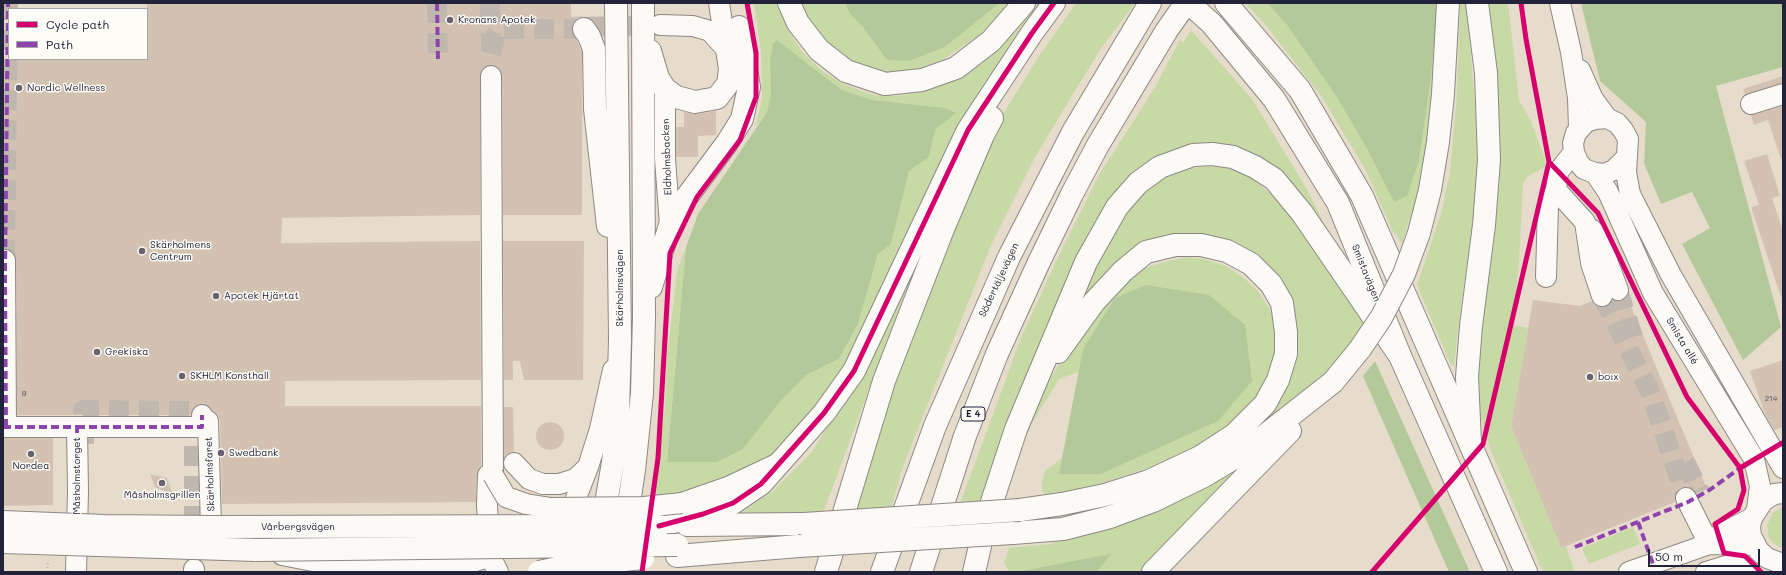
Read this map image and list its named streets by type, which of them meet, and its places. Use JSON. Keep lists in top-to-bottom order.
{
  "streets": {
    "main road": [
      "Smistavägen",
      "Södertäljevägen",
      "Skärholmsvägen",
      "E 4",
      "Vårbergsvägen"
    ],
    "street": [
      "Eldholmsbacken",
      "Smista allé",
      "Skärholmsfaret",
      "Måsholmstorget"
    ]
  },
  "crossings": [
    ["Smistavägen", "E 4"],
    ["Skärholmsfaret", "Måsholmstorget"],
    ["Skärholmsfaret", "Vårbergsvägen"]
  ],
  "places": [
    "Kronans Apotek",
    "Nordic Wellness",
    "Skärholmens Centrum",
    "Apotek Hjärtat",
    "Grekiska",
    "SKHLM Konsthall",
    "bo:x",
    "Swedbank",
    "Nordea",
    "Måsholmsgrillen"
  ],
  "house_numbers": ["9", "214"],
  "legend": ["Cycle path", "Path"],
  "scale_bar": "50 m"
}
